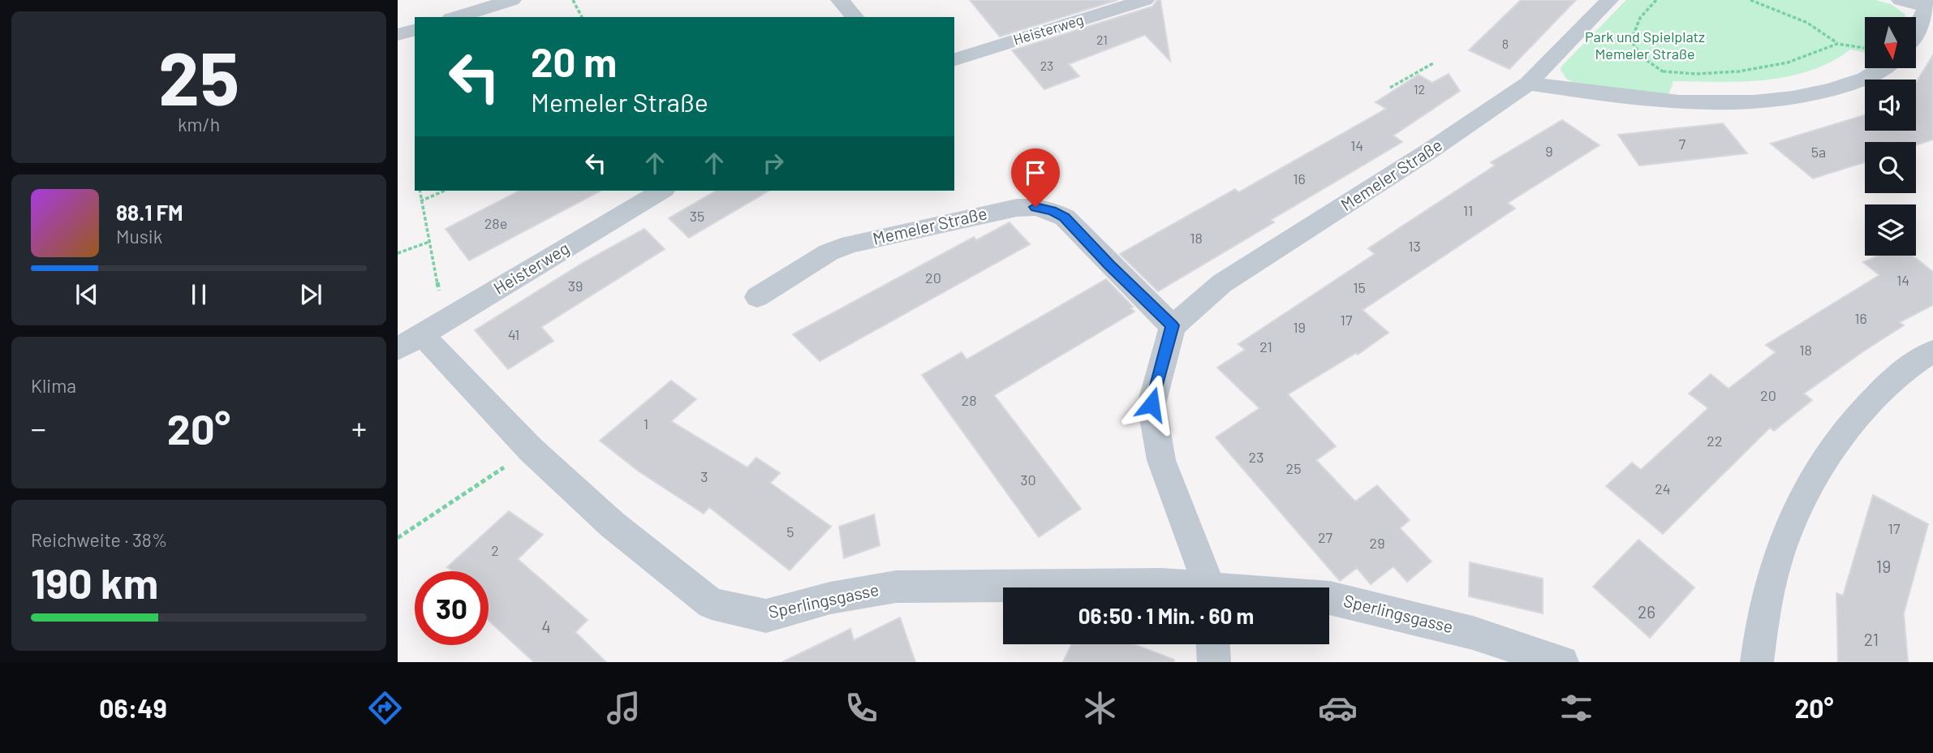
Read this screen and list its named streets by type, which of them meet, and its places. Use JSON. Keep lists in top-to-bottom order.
{
  "streets": {
    "street": ["Heisterweg", "Memeler Straße", "Sperlingsgasse"]
  },
  "crossings": [
    ["Heisterweg", "Sperlingsgasse"]
  ],
  "parks": ["Park und Spielplatz Memeler Straße"],
  "house_numbers": [
    "21",
    "8",
    "23",
    "12",
    "7",
    "14",
    "9",
    "5a",
    "16",
    "11",
    "35",
    "28e",
    "18",
    "13",
    "20",
    "14",
    "39",
    "15",
    "16",
    "17",
    "19",
    "41",
    "21",
    "18",
    "20",
    "28",
    "1",
    "22",
    "23",
    "25",
    "3",
    "30",
    "24",
    "17",
    "5",
    "27",
    "29",
    "2",
    "19",
    "26",
    "4",
    "21"
  ],
  "north": "bottom",
  "page": {
    "tile": [
      ["25", "km/h"],
      "Klima",
      ["Reichweite · 38%", "190 km"]
    ],
    "turn": ["20 m", "Memeler Straße"],
    "song": ["88.1 FM", "Musik"],
    "heat": ["−", "20°", "+"],
    "limit": "30",
    "trip": "06:50 · 1 Min. · 60 m",
    "tabs": ["06:49", "20°"]
  }
}
